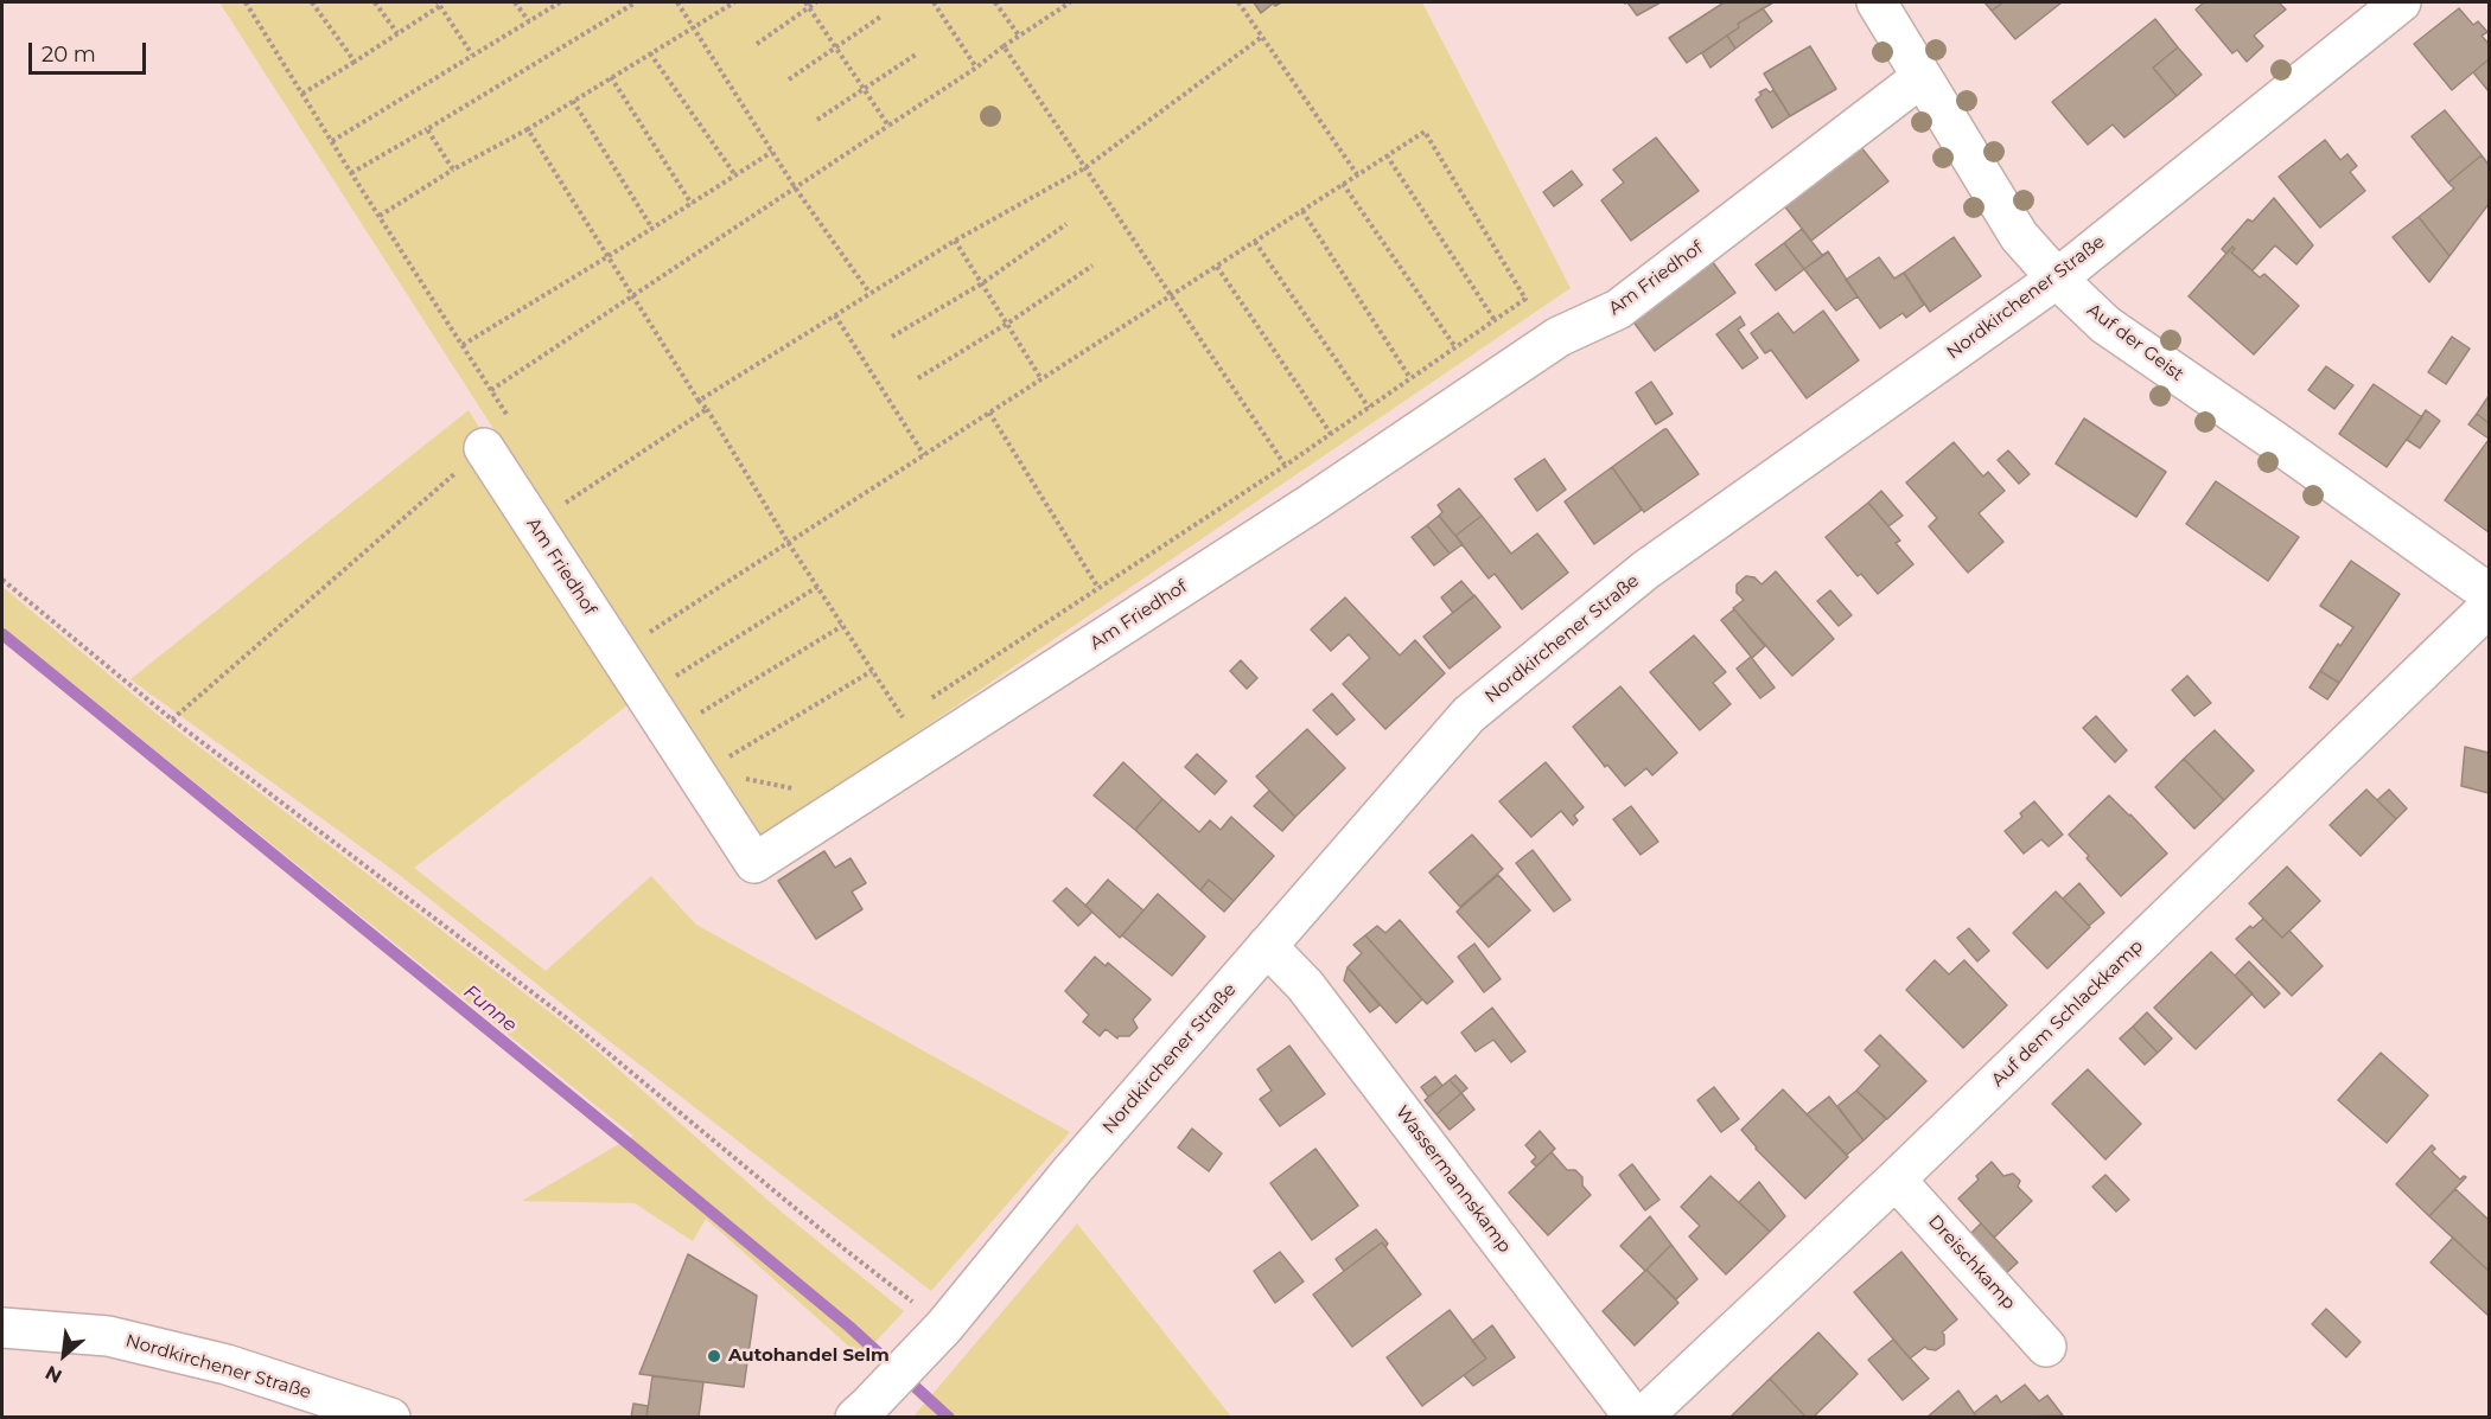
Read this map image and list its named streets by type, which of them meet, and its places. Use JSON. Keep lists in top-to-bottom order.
{
  "streets": {
    "street": [
      "Am Friedhof",
      "Nordkirchener Straße",
      "Auf der Geist",
      "Auf dem Schlackkamp",
      "Wassermannskamp",
      "Dreischkamp"
    ]
  },
  "crossings": [
    ["Am Friedhof", "Auf der Geist"],
    ["Nordkirchener Straße", "Auf der Geist"],
    ["Nordkirchener Straße", "Wassermannskamp"],
    ["Auf dem Schlackkamp", "Dreischkamp"]
  ],
  "water": ["Funne"],
  "places": ["Autohandel Selm"],
  "scale_bar": "20 m",
  "north": "bottom left"
}
